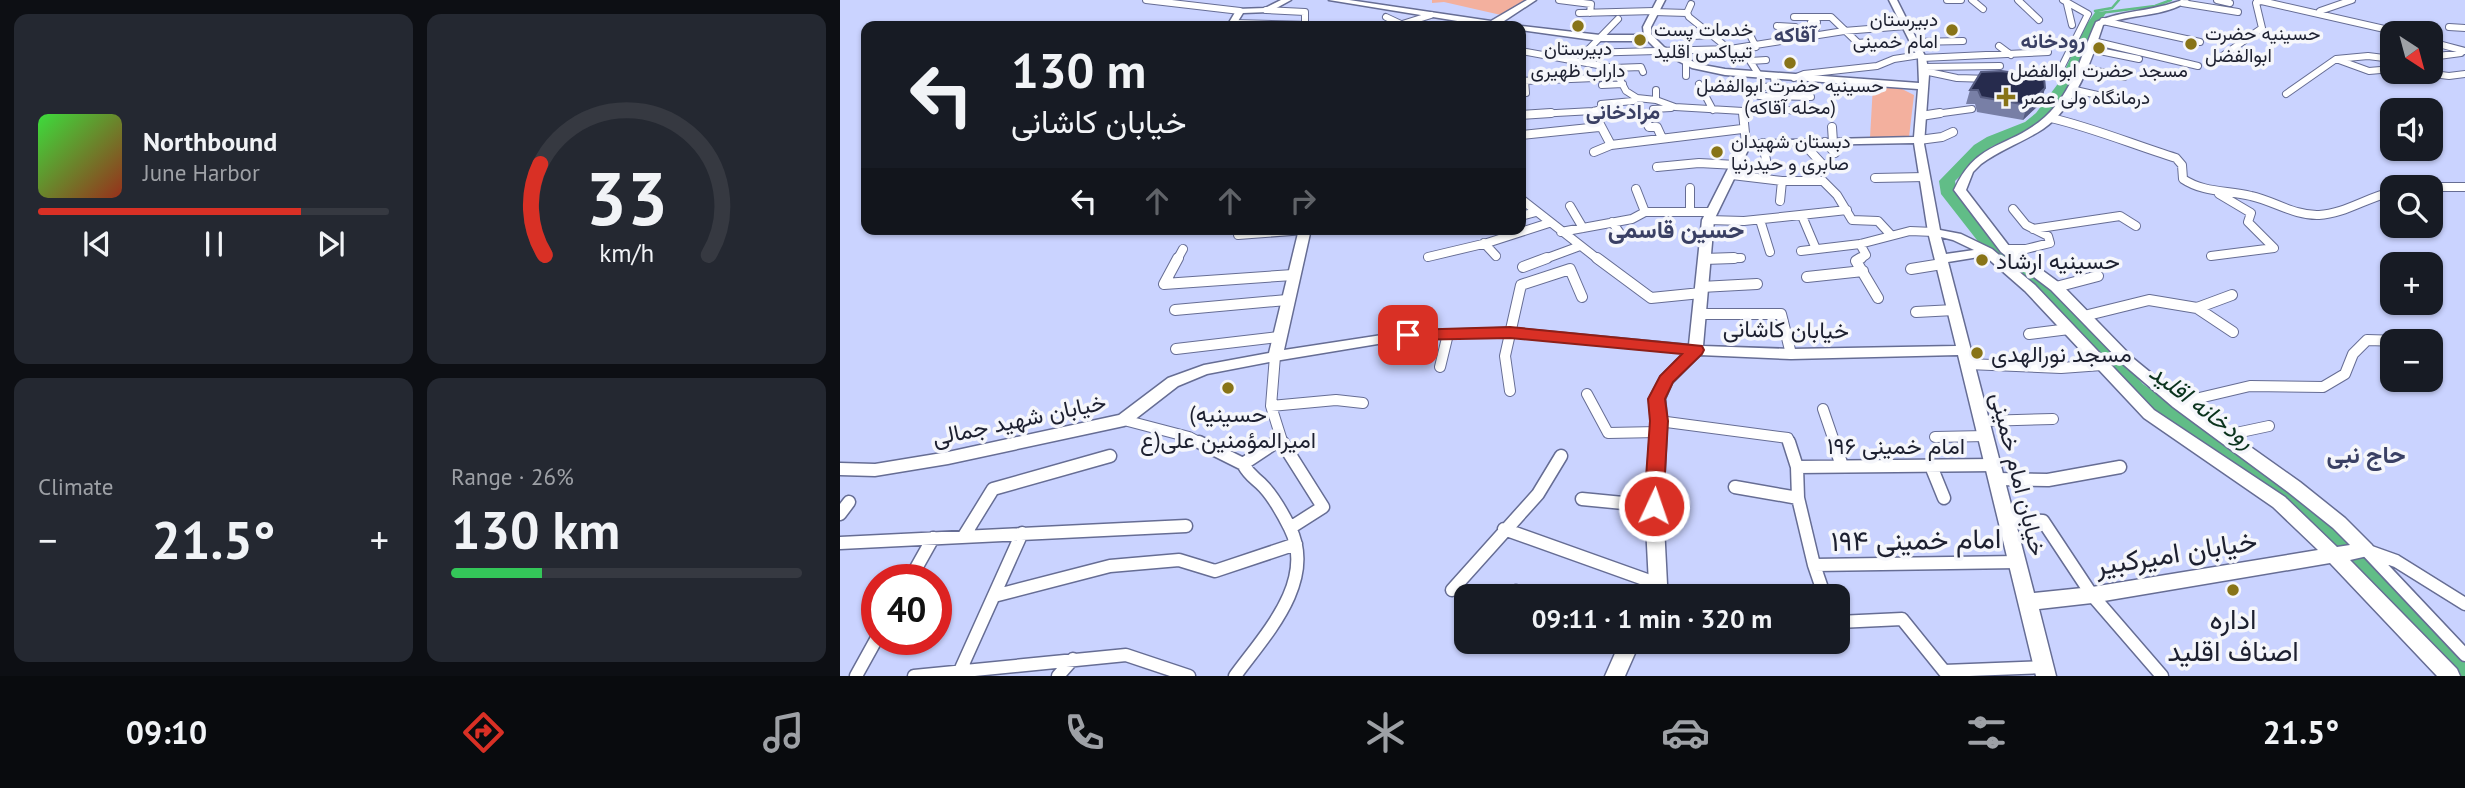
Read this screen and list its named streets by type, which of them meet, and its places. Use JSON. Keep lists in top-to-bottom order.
{
  "streets": {
    "street": [
      "خیابان کاشانی",
      "خیابان شهید جمالی",
      "امام خمینی ۱۹۶",
      "خیابان امام خمینی",
      "امام خمینی ۱۹۴",
      "خیابان امیرکبیر"
    ]
  },
  "crossings": [
    ["خیابان کاشانی", "خیابان شهید جمالی"],
    ["خیابان کاشانی", "خیابان امام خمینی"],
    ["امام خمینی ۱۹۶", "خیابان امام خمینی"],
    ["خیابان امام خمینی", "امام خمینی ۱۹۴"],
    ["خیابان امام خمینی", "خیابان امیرکبیر"]
  ],
  "districts": [
    "آقاکه",
    "رودخانه",
    "مرادخانی",
    "حسین قاسمی",
    "حاج نبی"
  ],
  "water": ["رودخانه اقلید"],
  "places": {
    "other": [
      "دبیرستان داراب ظهیری",
      "دبیرستان امام خمینی",
      "خدمات پست تیپاکس اقلید",
      "حسینیه حضرت ابوالفضل",
      "مسجد حضرت ابوالفضل",
      "حسینیه حضرت ابوالفضل (محله آقاکه)",
      "دبستان شهیدان صابری و حیدرنیا",
      "حسینیه ارشاد",
      "مسجد نورالهدی",
      "(حسینیه امیرالمؤمنین علی(ع",
      "اداره اصناف اقلید"
    ],
    "health": ["درمانگاه ولی عصر"]
  },
  "north": "bottom right",
  "page": {
    "map_buttons": ["+", "−"],
    "turn": ["130 m", "خیابان کاشانی"],
    "song": ["Northbound", "June Harbor"],
    "tile": [
      "Climate",
      ["Range · 26%", "130 km"]
    ],
    "heat": ["−", "21.5°", "+"],
    "limit": "40",
    "trip": "09:11 · 1 min · 320 m",
    "tabs": ["09:10", "21.5°"],
    "gauge": ["33", "km/h"]
  }
}
